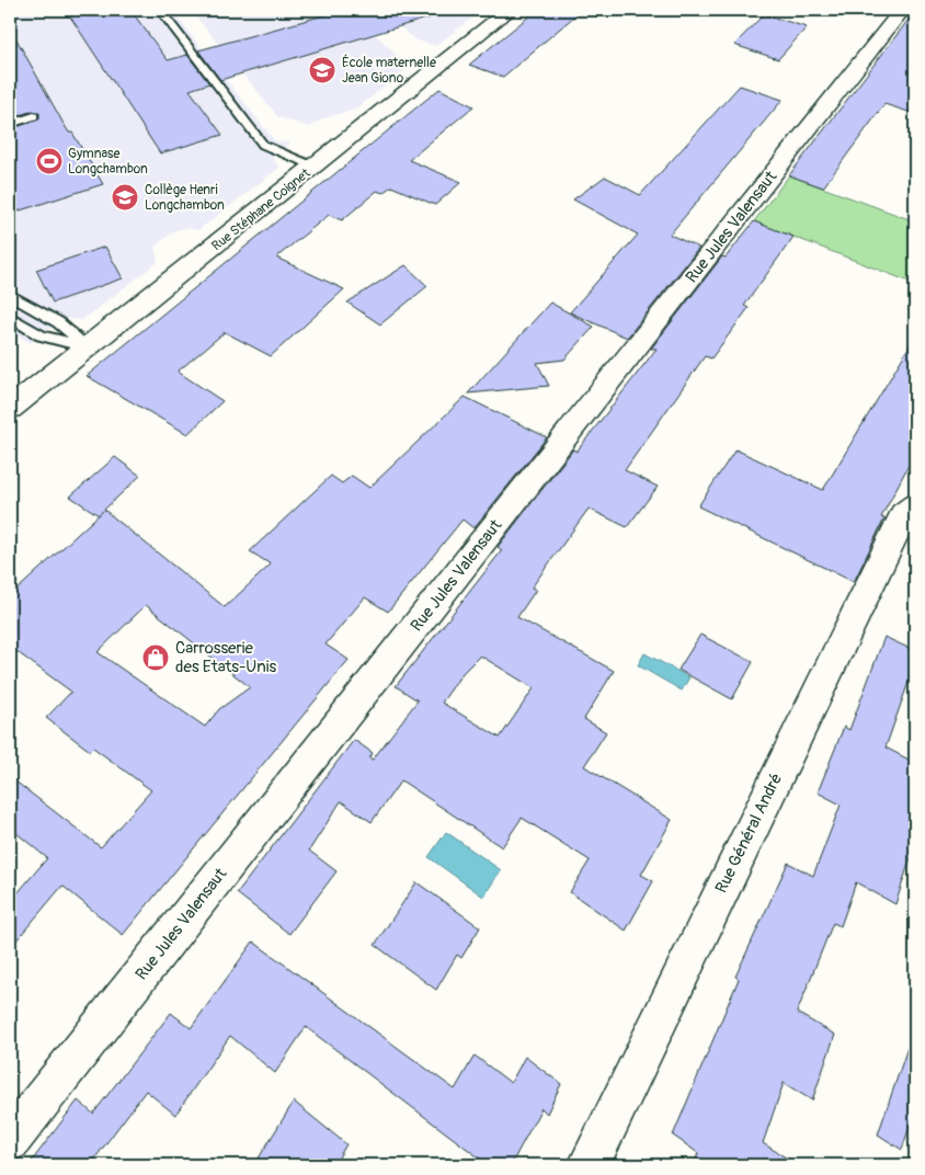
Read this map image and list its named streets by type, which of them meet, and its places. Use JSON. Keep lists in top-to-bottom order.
{
  "streets": {
    "street": ["Rue Stéphane Coignet", "Rue Jules Valensaut", "Rue Général André"]
  },
  "places": {
    "school or university": ["École maternelle Jean Giono", "Collège Henri Longchambon"],
    "sports": ["Gymnase Longchambon"],
    "shop": ["Carrosserie des Etats-Unis"]
  }
}
